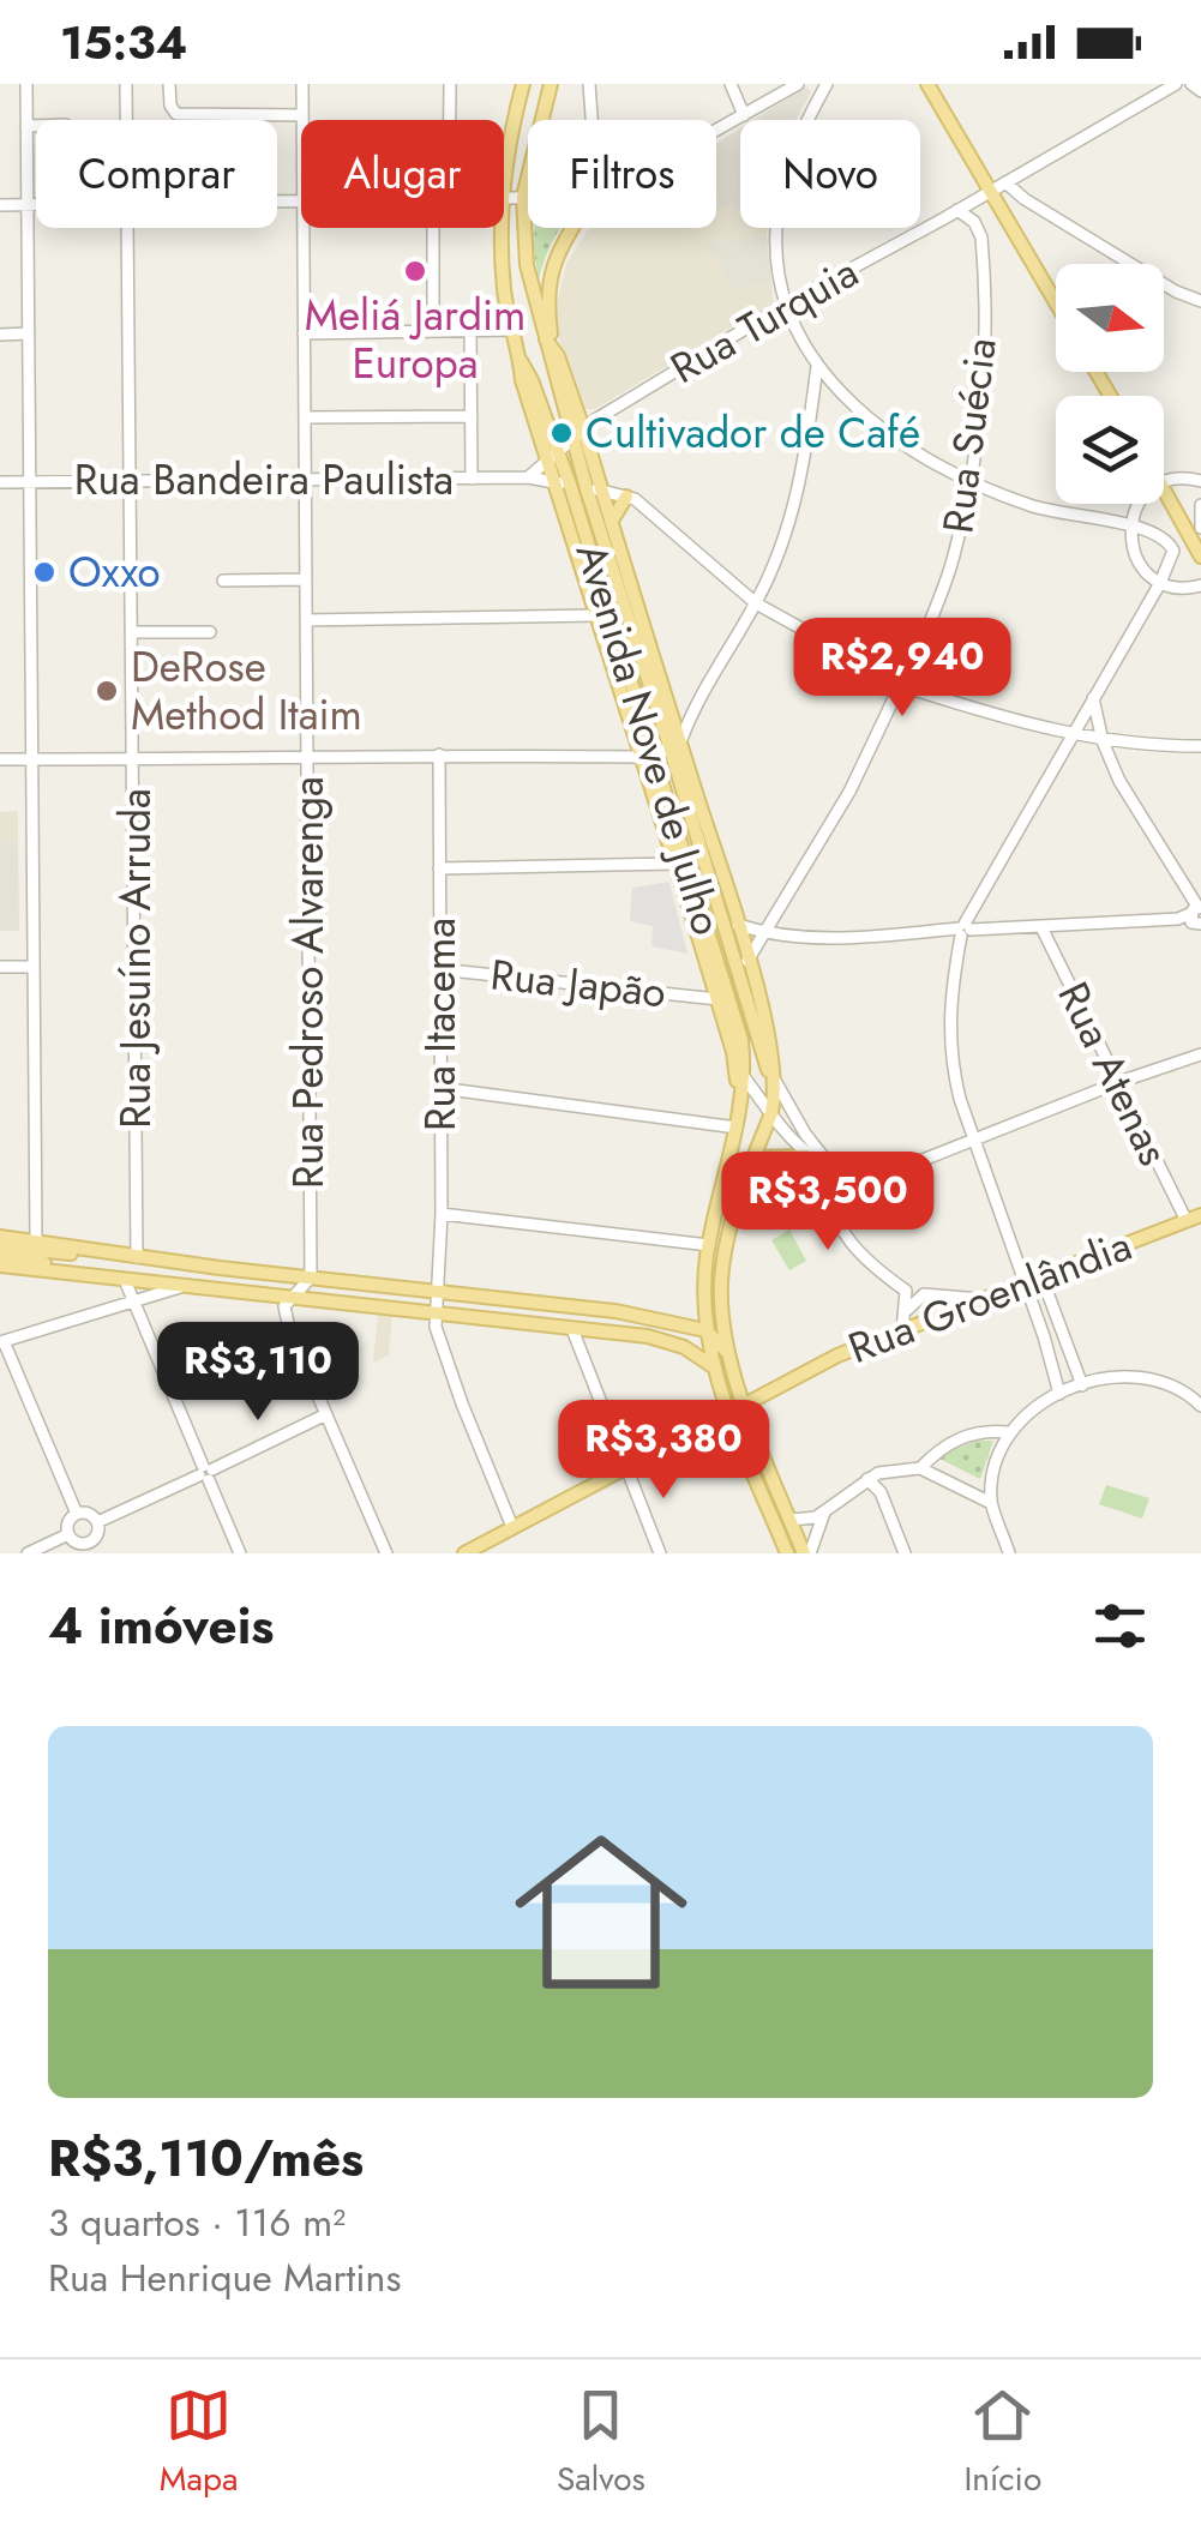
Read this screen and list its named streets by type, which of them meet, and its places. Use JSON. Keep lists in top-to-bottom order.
{
  "streets": {
    "main road": ["Avenida Nove de Julho", "Rua Groenlândia"],
    "street": [
      "Rua Turquia",
      "Rua Suécia",
      "Rua Bandeira Paulista",
      "Rua Jesuíno Arruda",
      "Rua Pedroso Alvarenga",
      "Rua Japão",
      "Rua Itacema",
      "Rua Atenas"
    ]
  },
  "crossings": [
    ["Rua Turquia", "Rua Suécia"],
    ["Rua Turquia", "Avenida Nove de Julho"],
    ["Rua Suécia", "Avenida Nove de Julho"],
    ["Rua Bandeira Paulista", "Avenida Nove de Julho"],
    ["Rua Bandeira Paulista", "Rua Jesuíno Arruda"],
    ["Rua Bandeira Paulista", "Rua Pedroso Alvarenga"],
    ["Avenida Nove de Julho", "Rua Japão"],
    ["Avenida Nove de Julho", "Rua Groenlândia"],
    ["Rua Japão", "Rua Itacema"],
    ["Rua Atenas", "Rua Groenlândia"]
  ],
  "places": [
    "Meliá Jardim Europa",
    "Cultivador de Café",
    "Oxxo",
    "DeRose Method Itaim"
  ],
  "north": "right",
  "page": {
    "status": "15:34",
    "chip": [
      "Comprar",
      "Alugar",
      "Filtros",
      "Novo"
    ],
    "price": [
      "R$2,940",
      "R$3,500",
      "R$3,110",
      "R$3,380"
    ],
    "heading": "4 imóveis",
    "list": [
      {
        "name": "R$3,110/mês",
        "note": "3 quartos · 116 m² · Rua Henrique Martins"
      }
    ],
    "tabs": ["Mapa", "Salvos", "Início"]
  }
}
